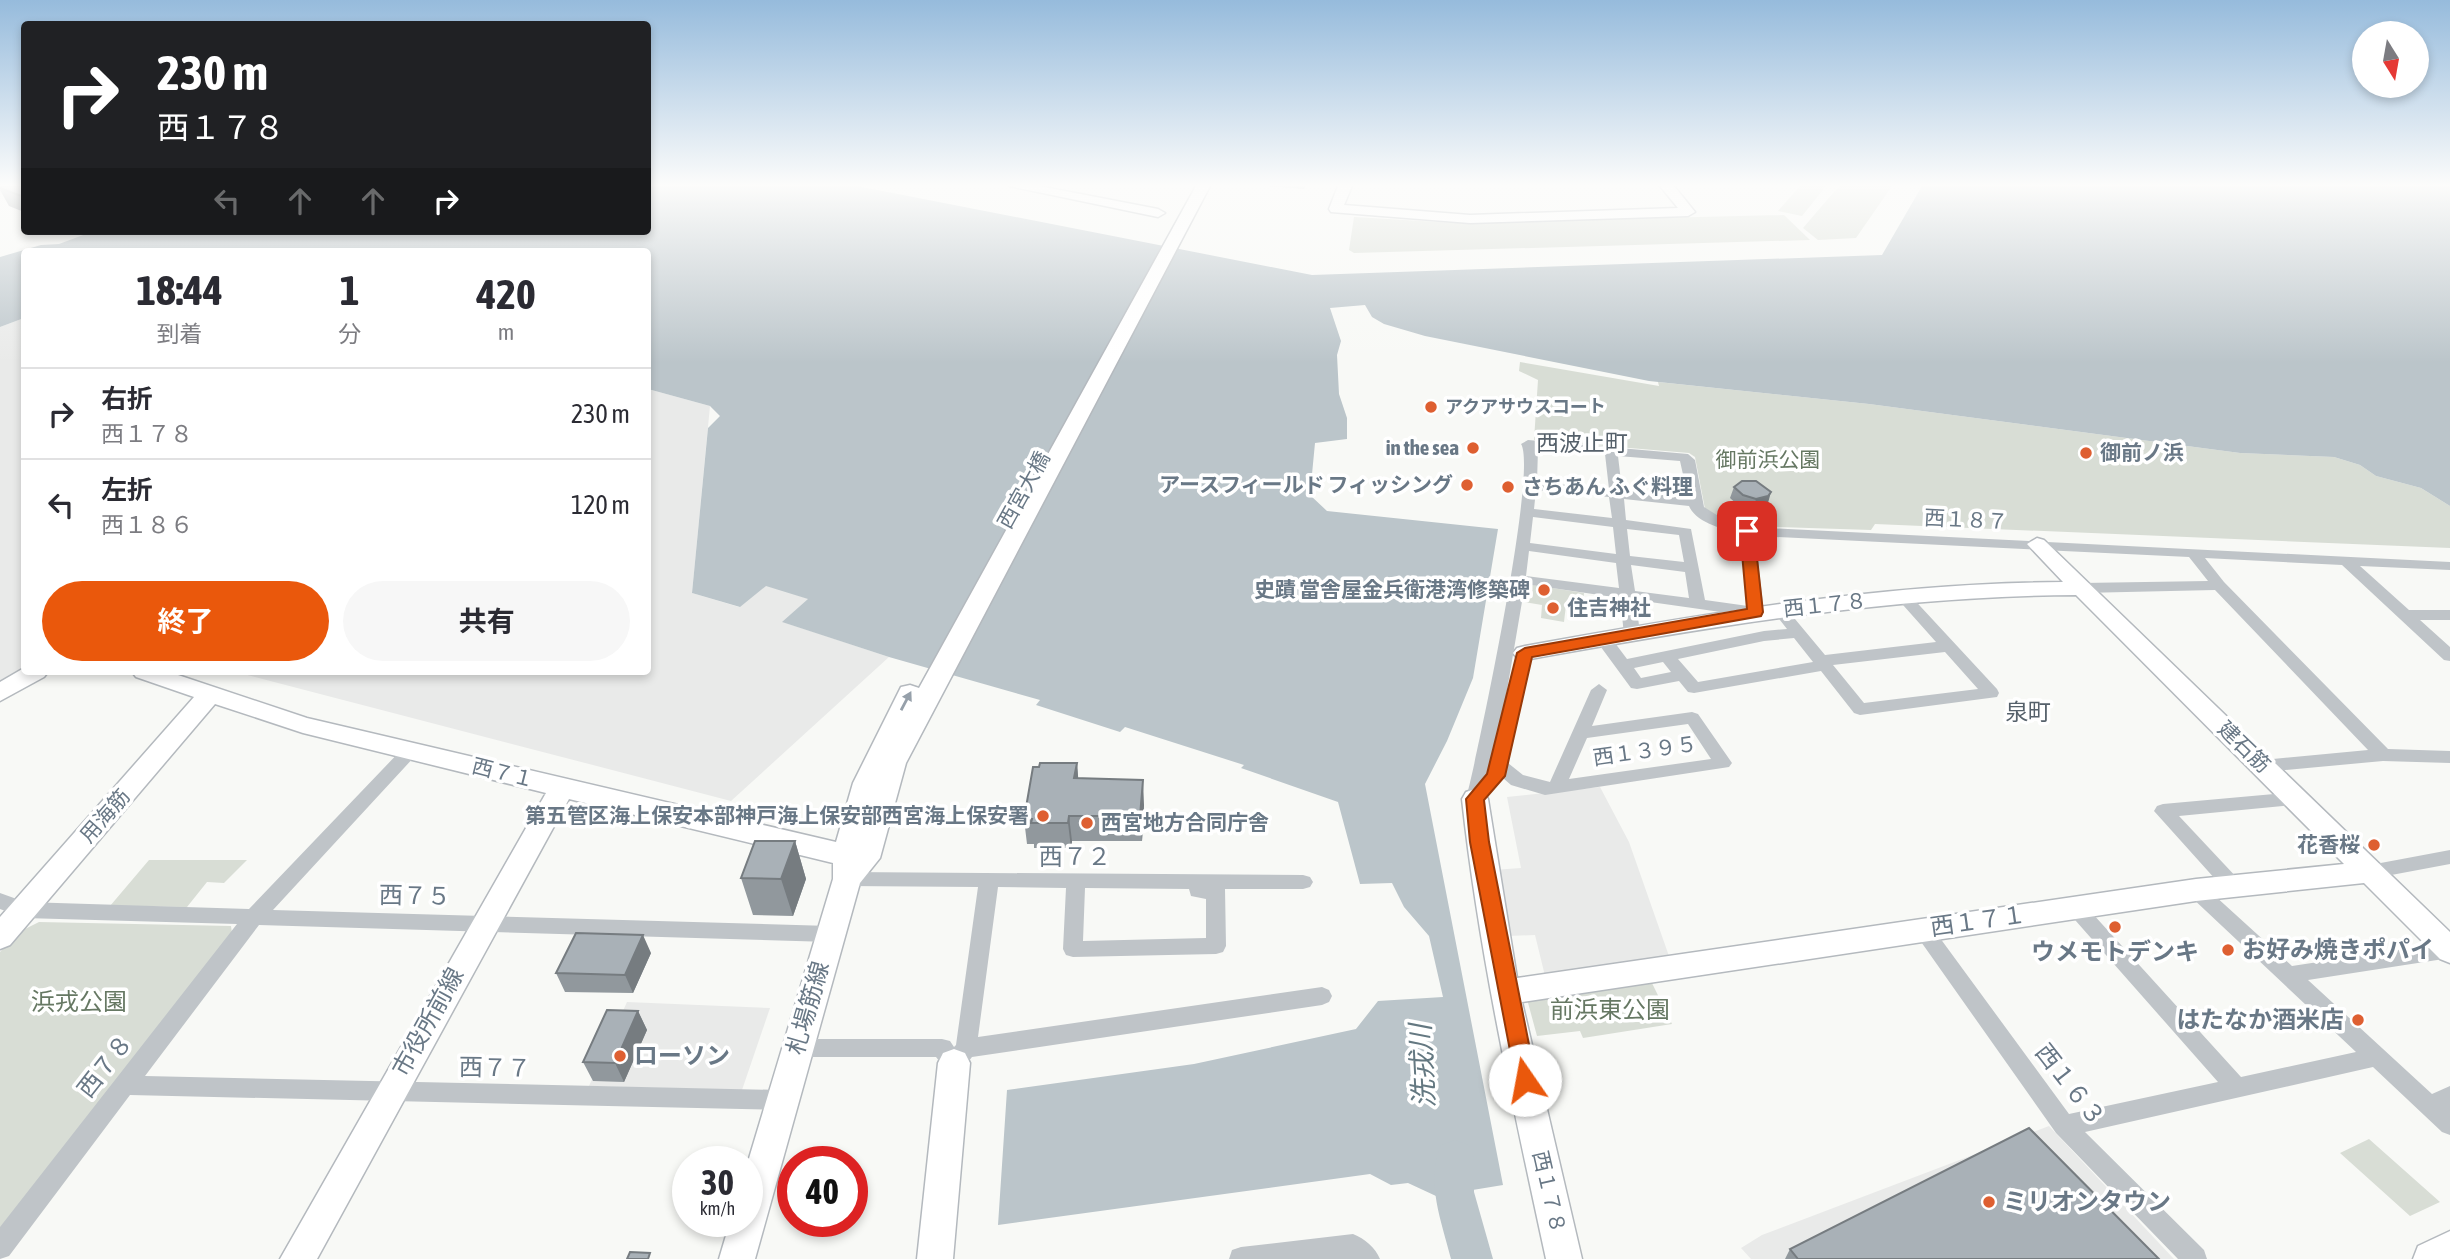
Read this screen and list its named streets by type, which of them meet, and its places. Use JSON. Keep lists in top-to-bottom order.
{
  "streets": {
    "street": [
      "西宮大橋",
      "西１８７",
      "西１７８",
      "建石筋",
      "西１３９５",
      "西７１",
      "用海筋",
      "西７２",
      "西７５",
      "西１７１",
      "札場筋線",
      "市役所前線",
      "西７８",
      "西７７",
      "西１６３"
    ]
  },
  "crossings": [
    ["西宮大橋", "札場筋線"],
    ["西１８７", "建石筋"],
    ["西１７８", "建石筋"],
    ["西１７８", "西１３９５"],
    ["西１７８", "西１７１"],
    ["建石筋", "西１７１"],
    ["西７１", "用海筋"],
    ["西７１", "西７２"],
    ["西７１", "札場筋線"],
    ["西７１", "市役所前線"],
    ["西７１", "西７８"],
    ["用海筋", "西７５"],
    ["西７２", "札場筋線"],
    ["西７５", "札場筋線"],
    ["西７５", "市役所前線"],
    ["西７５", "西７８"],
    ["西１７１", "西１６３"],
    ["札場筋線", "西７７"],
    ["市役所前線", "西７７"],
    ["西７８", "西７７"]
  ],
  "districts": ["西波止町", "泉町"],
  "water": ["洗戎川"],
  "parks": ["御前浜公園", "浜戎公園", "前浜東公園"],
  "places": [
    "アクアサウスコート",
    "in the sea",
    "御前ノ浜",
    "アースフィールド フィッシング",
    "さちあん ふぐ料理",
    "史蹟 當舎屋金兵衛港湾修築碑",
    "住吉神社",
    "第五管区海上保安本部神戸海上保安部西宮海上保安署",
    "西宮地方合同庁舎",
    "花香桜",
    "ウメモトデンキ",
    "お好み焼きポパイ",
    "はたなか酒米店",
    "ローソン",
    "ミリオンタウン"
  ],
  "north": "bottom",
  "page": {
    "turn": ["230 m", "西１７８"],
    "eta": [
      "18:44",
      "到着",
      "1",
      "分",
      "420",
      "m"
    ],
    "list": [
      {
        "name": "右折",
        "note": "西１７８",
        "value": "230 m"
      },
      {
        "name": "左折",
        "note": "西１８６",
        "value": "120 m"
      }
    ],
    "buttons": ["終了", "共有"],
    "speed": "30 km/h",
    "limit": "40"
  }
}
